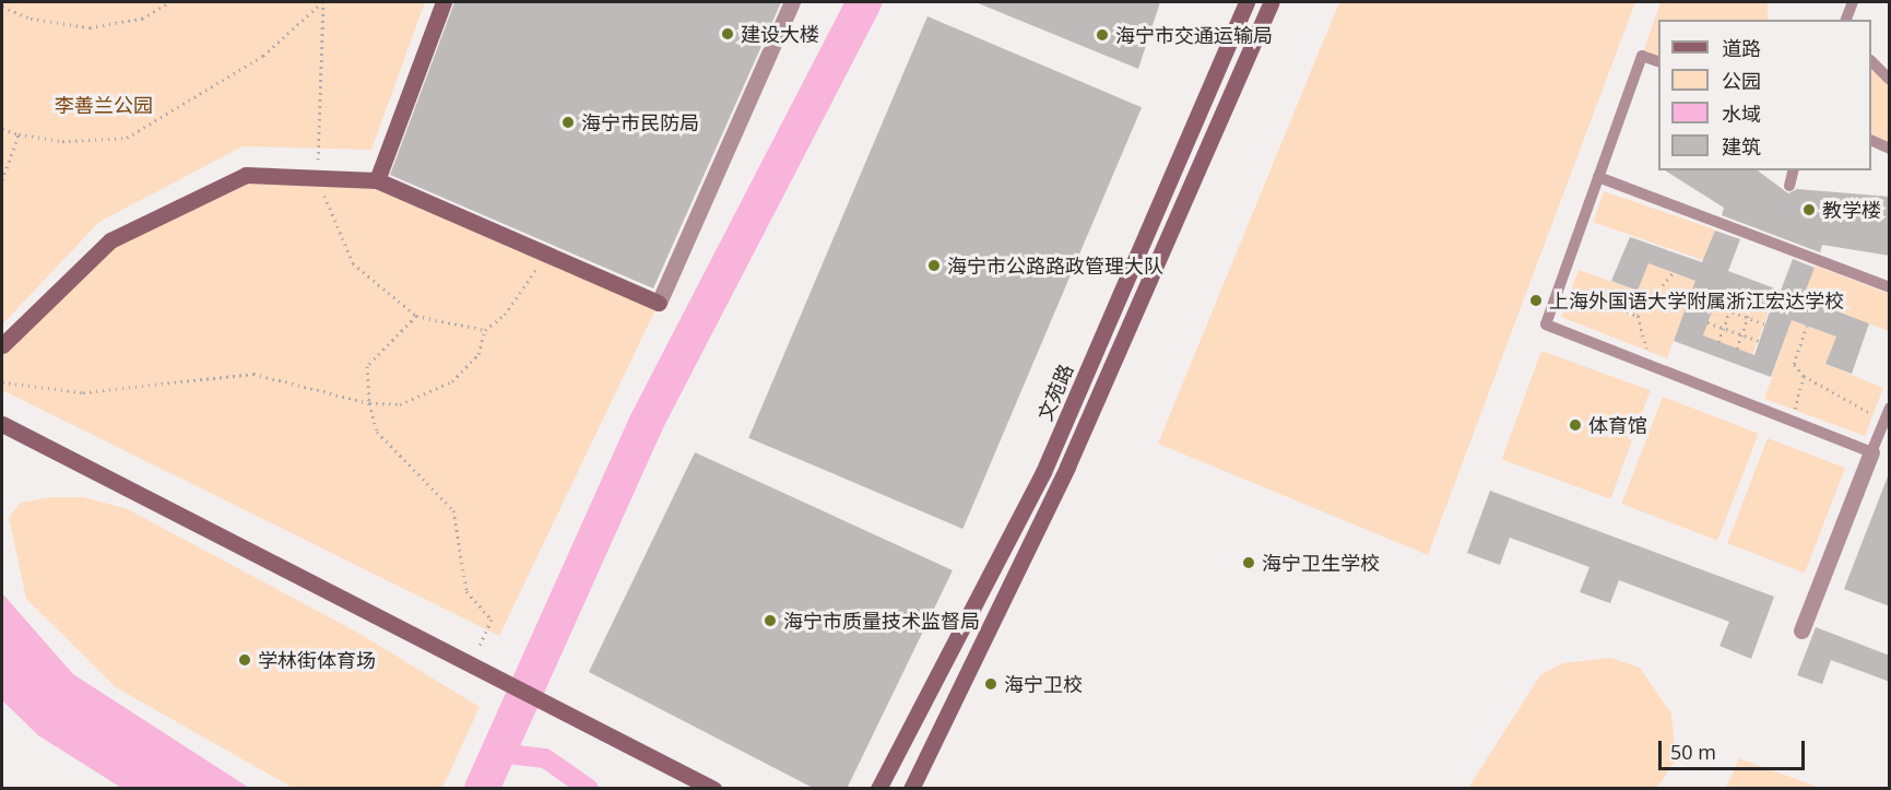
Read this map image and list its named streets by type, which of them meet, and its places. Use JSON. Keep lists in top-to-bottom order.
{
  "streets": {
    "street": ["文苑路"]
  },
  "parks": ["李善兰公园"],
  "places": [
    "建设大楼",
    "海宁市交通运输局",
    "海宁市民防局",
    "教学楼",
    "海宁市公路路政管理大队",
    "上海外国语大学附属浙江宏达学校",
    "体育馆",
    "海宁卫生学校",
    "海宁市质量技术监督局",
    "学林街体育场",
    "海宁卫校"
  ],
  "legend": [
    "道路",
    "公园",
    "水域",
    "建筑"
  ],
  "scale_bar": "50 m"
}
